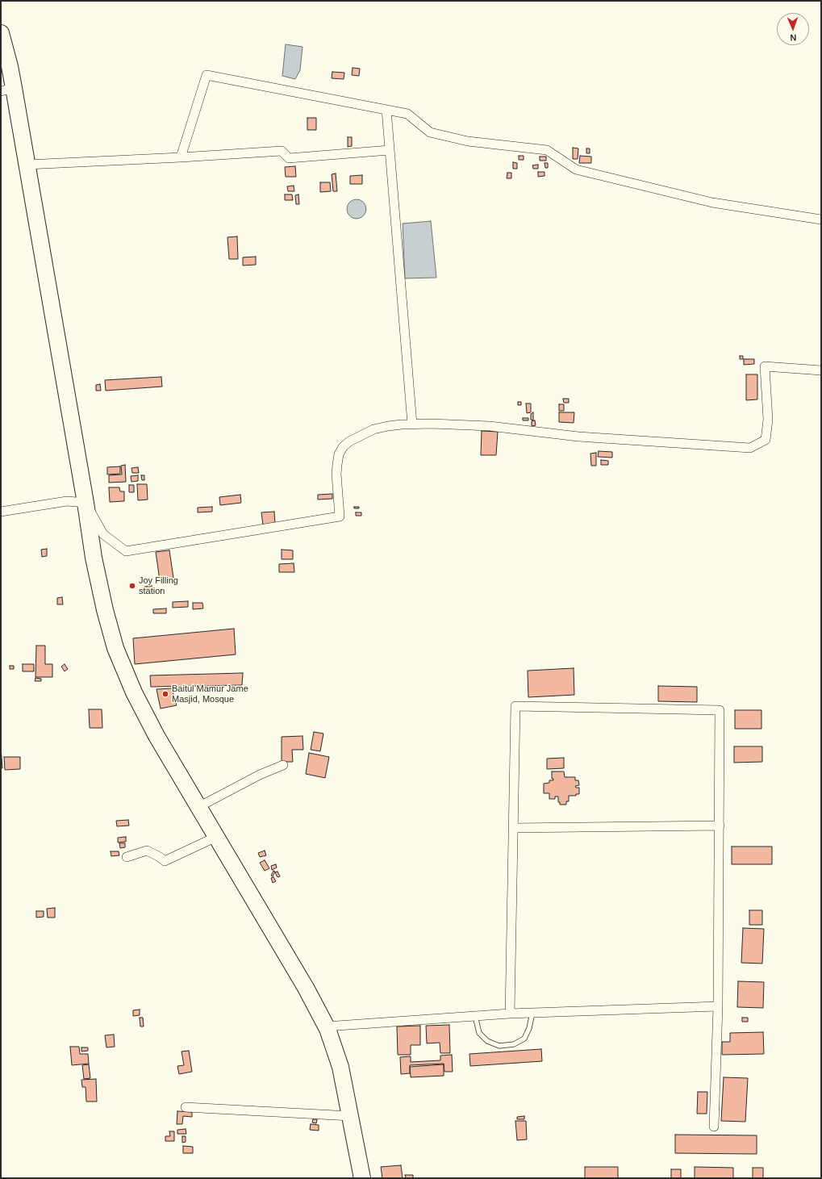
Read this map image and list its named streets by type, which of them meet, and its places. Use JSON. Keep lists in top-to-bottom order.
{
  "places": ["Joy Filling station", "Baitul Mamur Jame Masjid, Mosque"],
  "north": "bottom"
}
